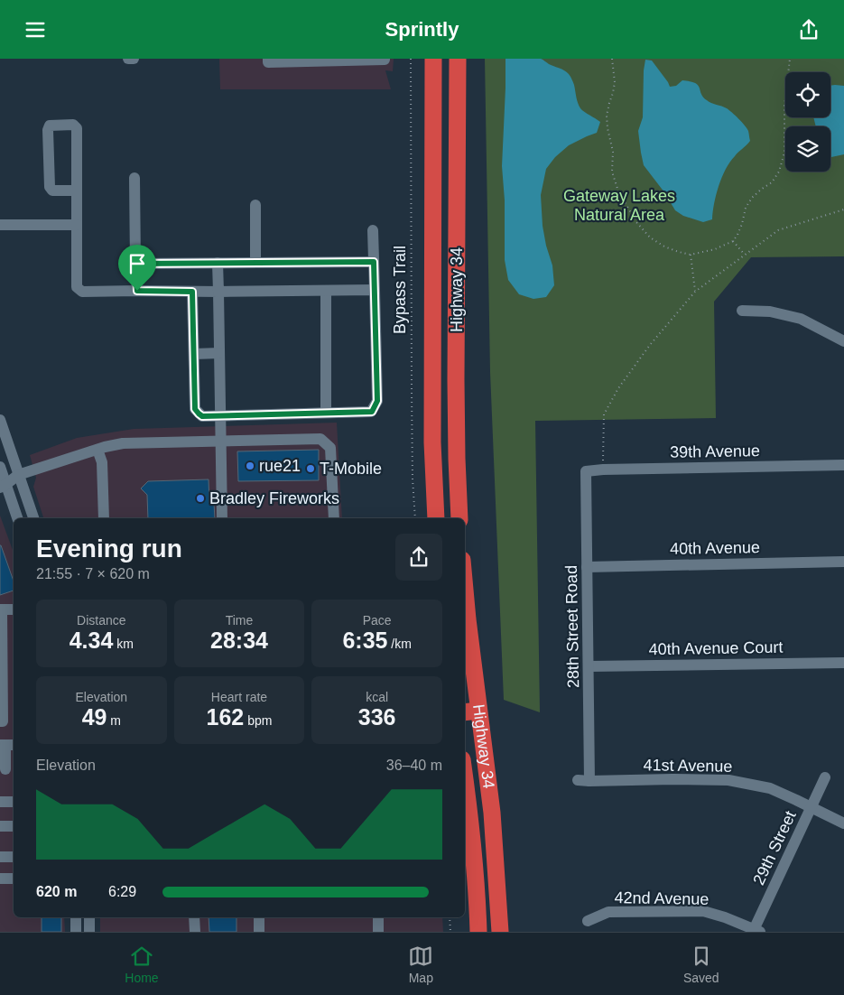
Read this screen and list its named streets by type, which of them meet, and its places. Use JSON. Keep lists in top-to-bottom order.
{
  "streets": {
    "highway": ["Highway 34"],
    "street": [
      "39th Avenue",
      "40th Avenue",
      "28th Street Road",
      "40th Avenue Court",
      "41st Avenue",
      "29th Street",
      "42nd Avenue"
    ],
    "path": ["Bypass Trail"]
  },
  "crossings": [
    ["39th Avenue", "28th Street Road"],
    ["40th Avenue", "28th Street Road"],
    ["28th Street Road", "40th Avenue Court"],
    ["28th Street Road", "41st Avenue"],
    ["41st Avenue", "29th Street"],
    ["29th Street", "42nd Avenue"]
  ],
  "parks": ["Gateway Lakes Natural Area"],
  "places": ["rue21", "T-Mobile", "Bradley Fireworks"],
  "page": {
    "header": "Sprintly",
    "heading": ["Evening run", "21:55 · 7 × 620 m"],
    "stats": [
      ["Distance", "4.34 km"],
      ["Time", "28:34"],
      ["Pace", "6:35 /km"],
      ["Elevation", "49 m"],
      ["Heart rate", "162 bpm"],
      ["kcal", "336"]
    ],
    "chart": ["Elevation", "36–40 m"],
    "list": [
      {
        "name": "620 m",
        "note": "6:29"
      }
    ],
    "tabs": ["Home", "Map", "Saved"]
  }
}
